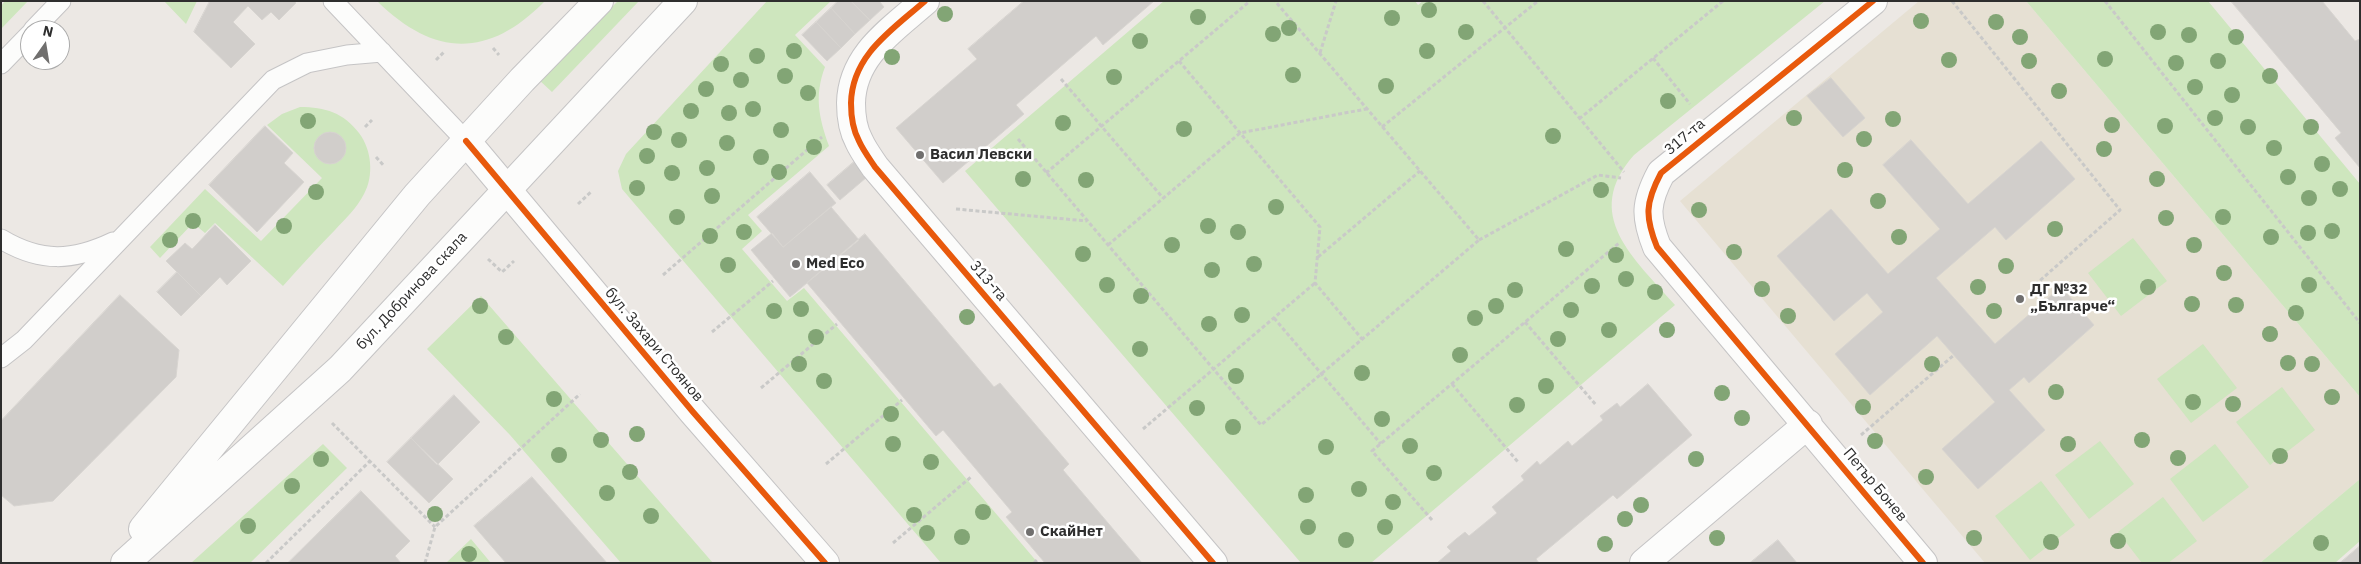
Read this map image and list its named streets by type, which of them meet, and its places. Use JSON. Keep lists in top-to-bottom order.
{
  "streets": {
    "street": [
      "317-та",
      "313-та",
      "бул. Добринова скала",
      "бул. Захари Стоянов",
      "Петър Бонев"
    ]
  },
  "crossings": [
    ["317-та", "Петър Бонев"],
    ["бул. Добринова скала", "бул. Захари Стоянов"]
  ],
  "places": [
    "Васил Левски",
    "Med Eco",
    "ДГ №32 „Българче“",
    "СкайНет"
  ],
  "north": "top"
}
